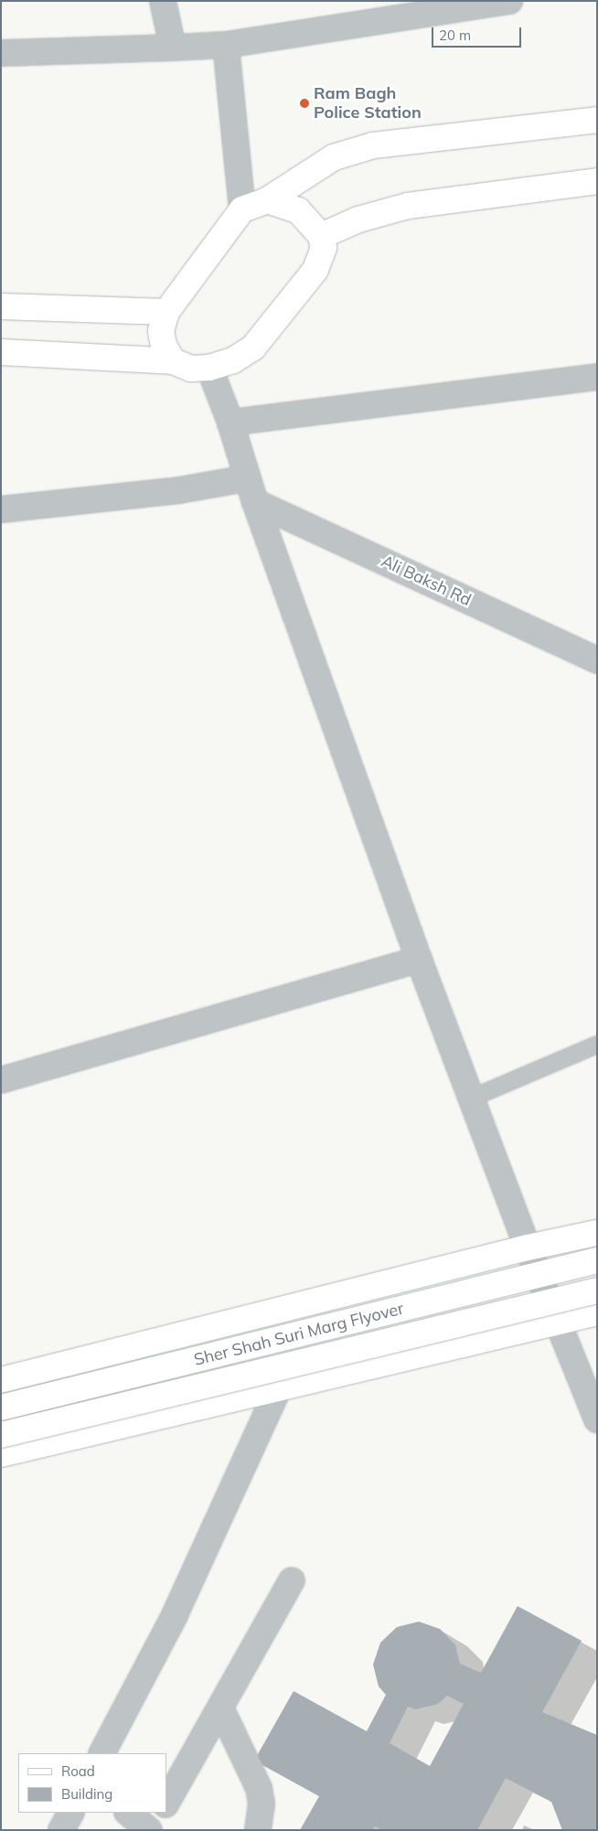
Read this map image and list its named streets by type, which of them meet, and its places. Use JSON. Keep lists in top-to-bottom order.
{
  "streets": {
    "main road": ["Sher Shah Suri Marg Flyover"],
    "street": ["Ali Baksh Rd"]
  },
  "places": ["Ram Bagh Police Station"],
  "legend": ["Road", "Building"],
  "scale_bar": "20 m"
}
